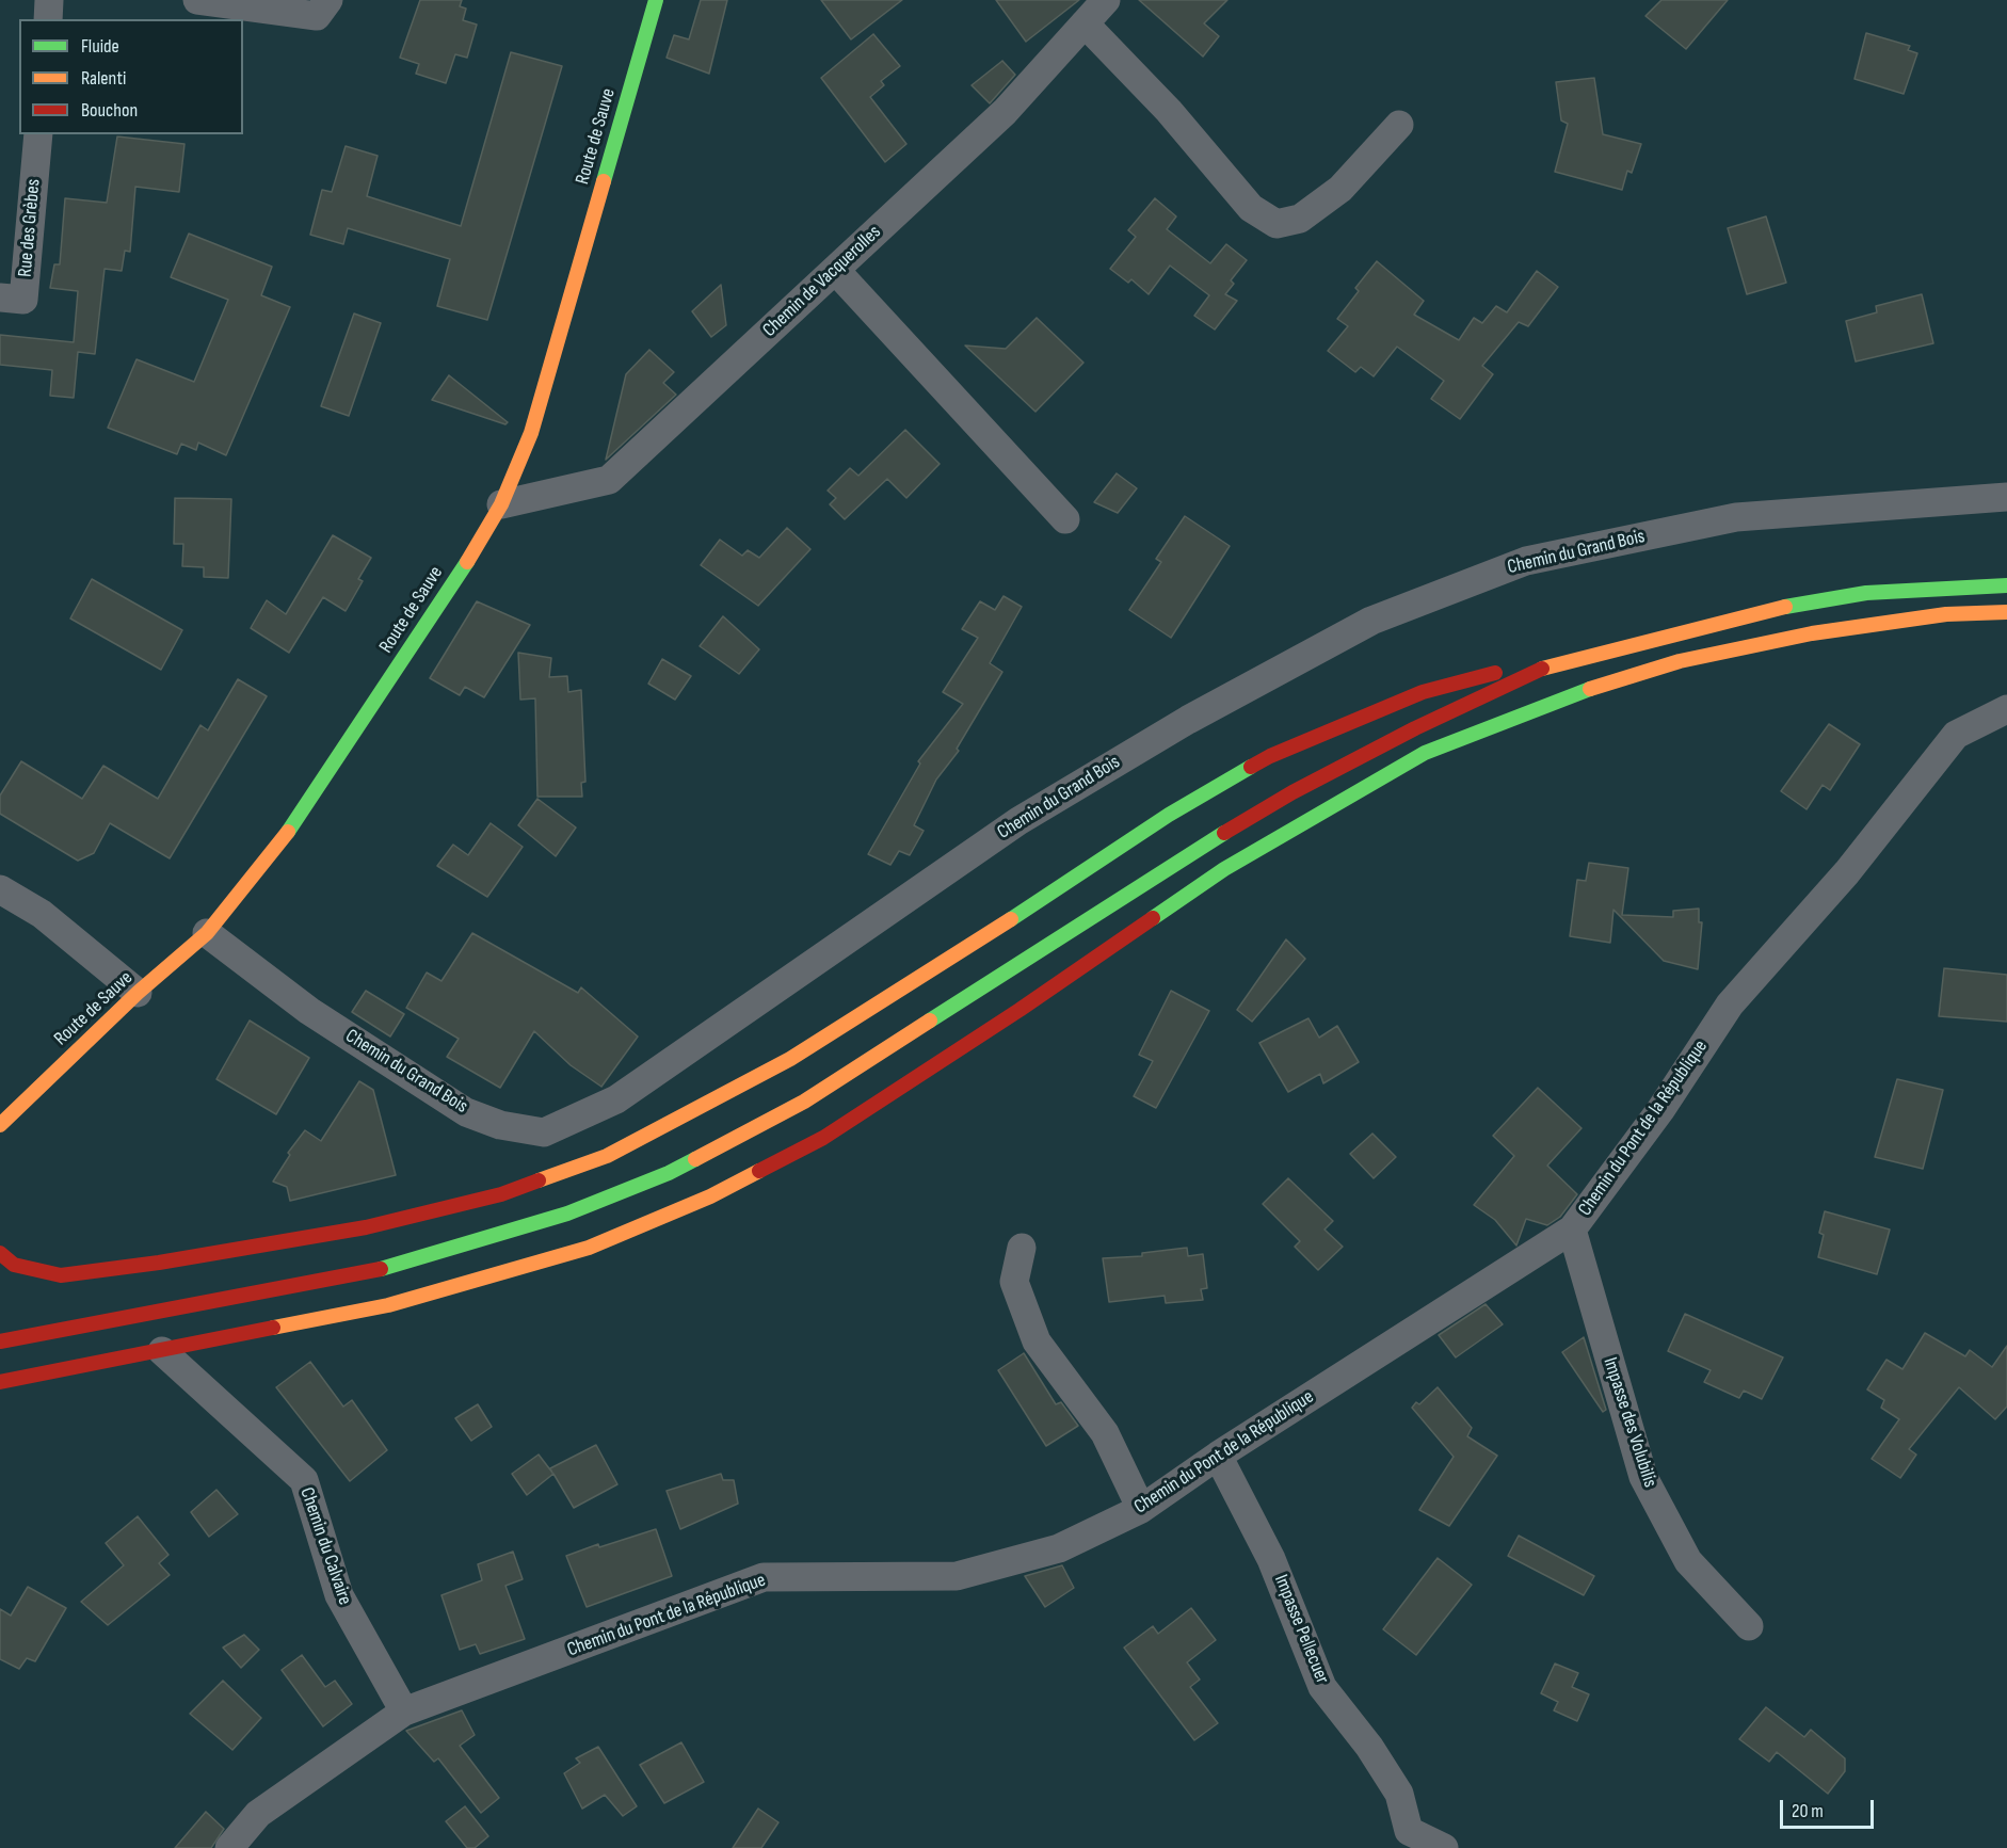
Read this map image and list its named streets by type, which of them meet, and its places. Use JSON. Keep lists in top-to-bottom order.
{
  "streets": {
    "main road": ["Route de Sauve"],
    "street": [
      "Rue des Grèbes",
      "Chemin de Vacquerolles",
      "Chemin du Grand Bois",
      "Chemin du Pont de la République",
      "Impasse des Volubilis",
      "Chemin du Calvaire",
      "Impasse Pellecuer"
    ]
  },
  "crossings": [
    ["Route de Sauve", "Chemin de Vacquerolles"],
    ["Route de Sauve", "Chemin du Grand Bois"],
    ["Chemin du Pont de la République", "Impasse des Volubilis"],
    ["Chemin du Pont de la République", "Chemin du Calvaire"],
    ["Chemin du Pont de la République", "Impasse Pellecuer"]
  ],
  "legend": ["Fluide", "Ralenti", "Bouchon"],
  "scale_bar": "20 m"
}
